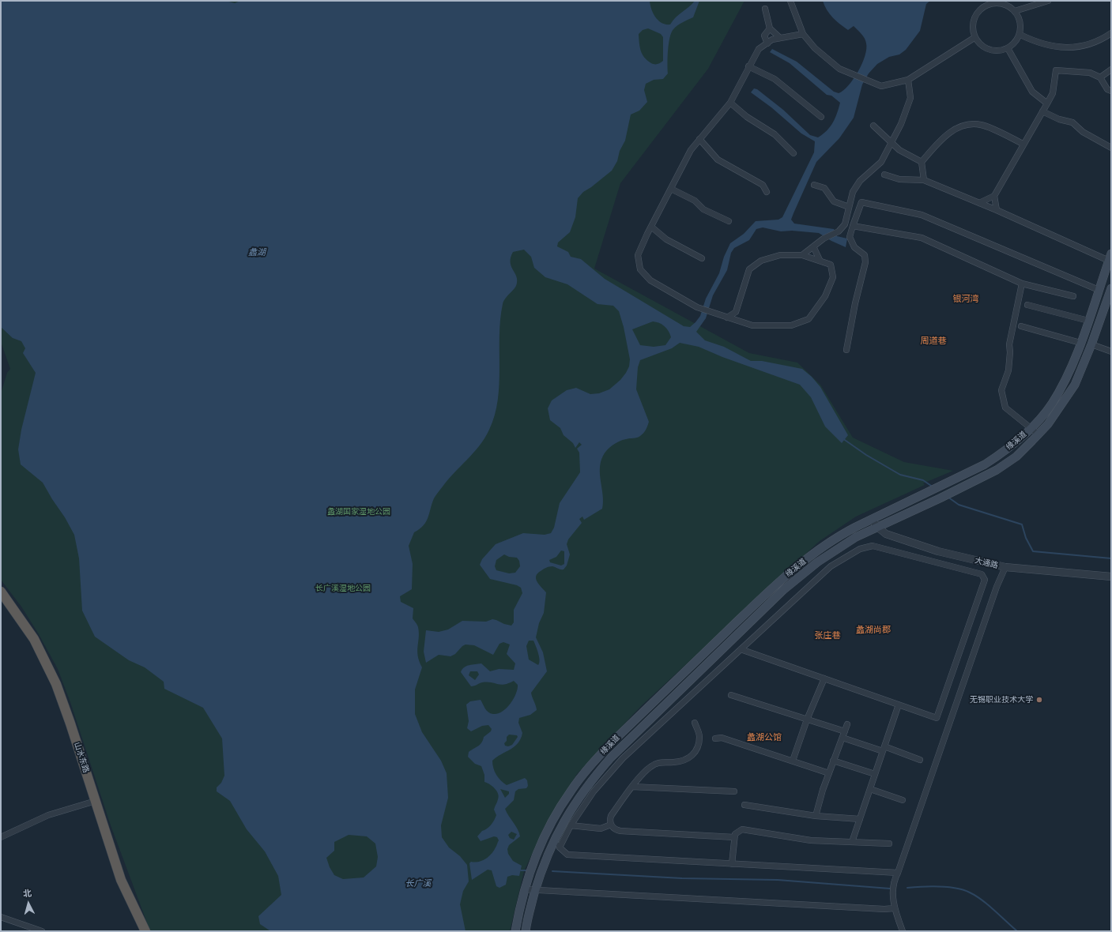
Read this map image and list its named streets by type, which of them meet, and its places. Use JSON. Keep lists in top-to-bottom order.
{
  "streets": {
    "highway": ["山水东路"],
    "main road": ["缘溪道"],
    "street": ["大通路"]
  },
  "crossings": [
    ["缘溪道", "大通路"]
  ],
  "districts": [
    "银河湾",
    "周道巷",
    "蠡湖尚郡",
    "张庄巷",
    "蠡湖公馆"
  ],
  "water": ["蠡湖", "长广溪"],
  "parks": ["蠡湖国家湿地公园", "长广溪湿地公园"],
  "places": ["无锡职业技术大学"],
  "north": "top"
}
